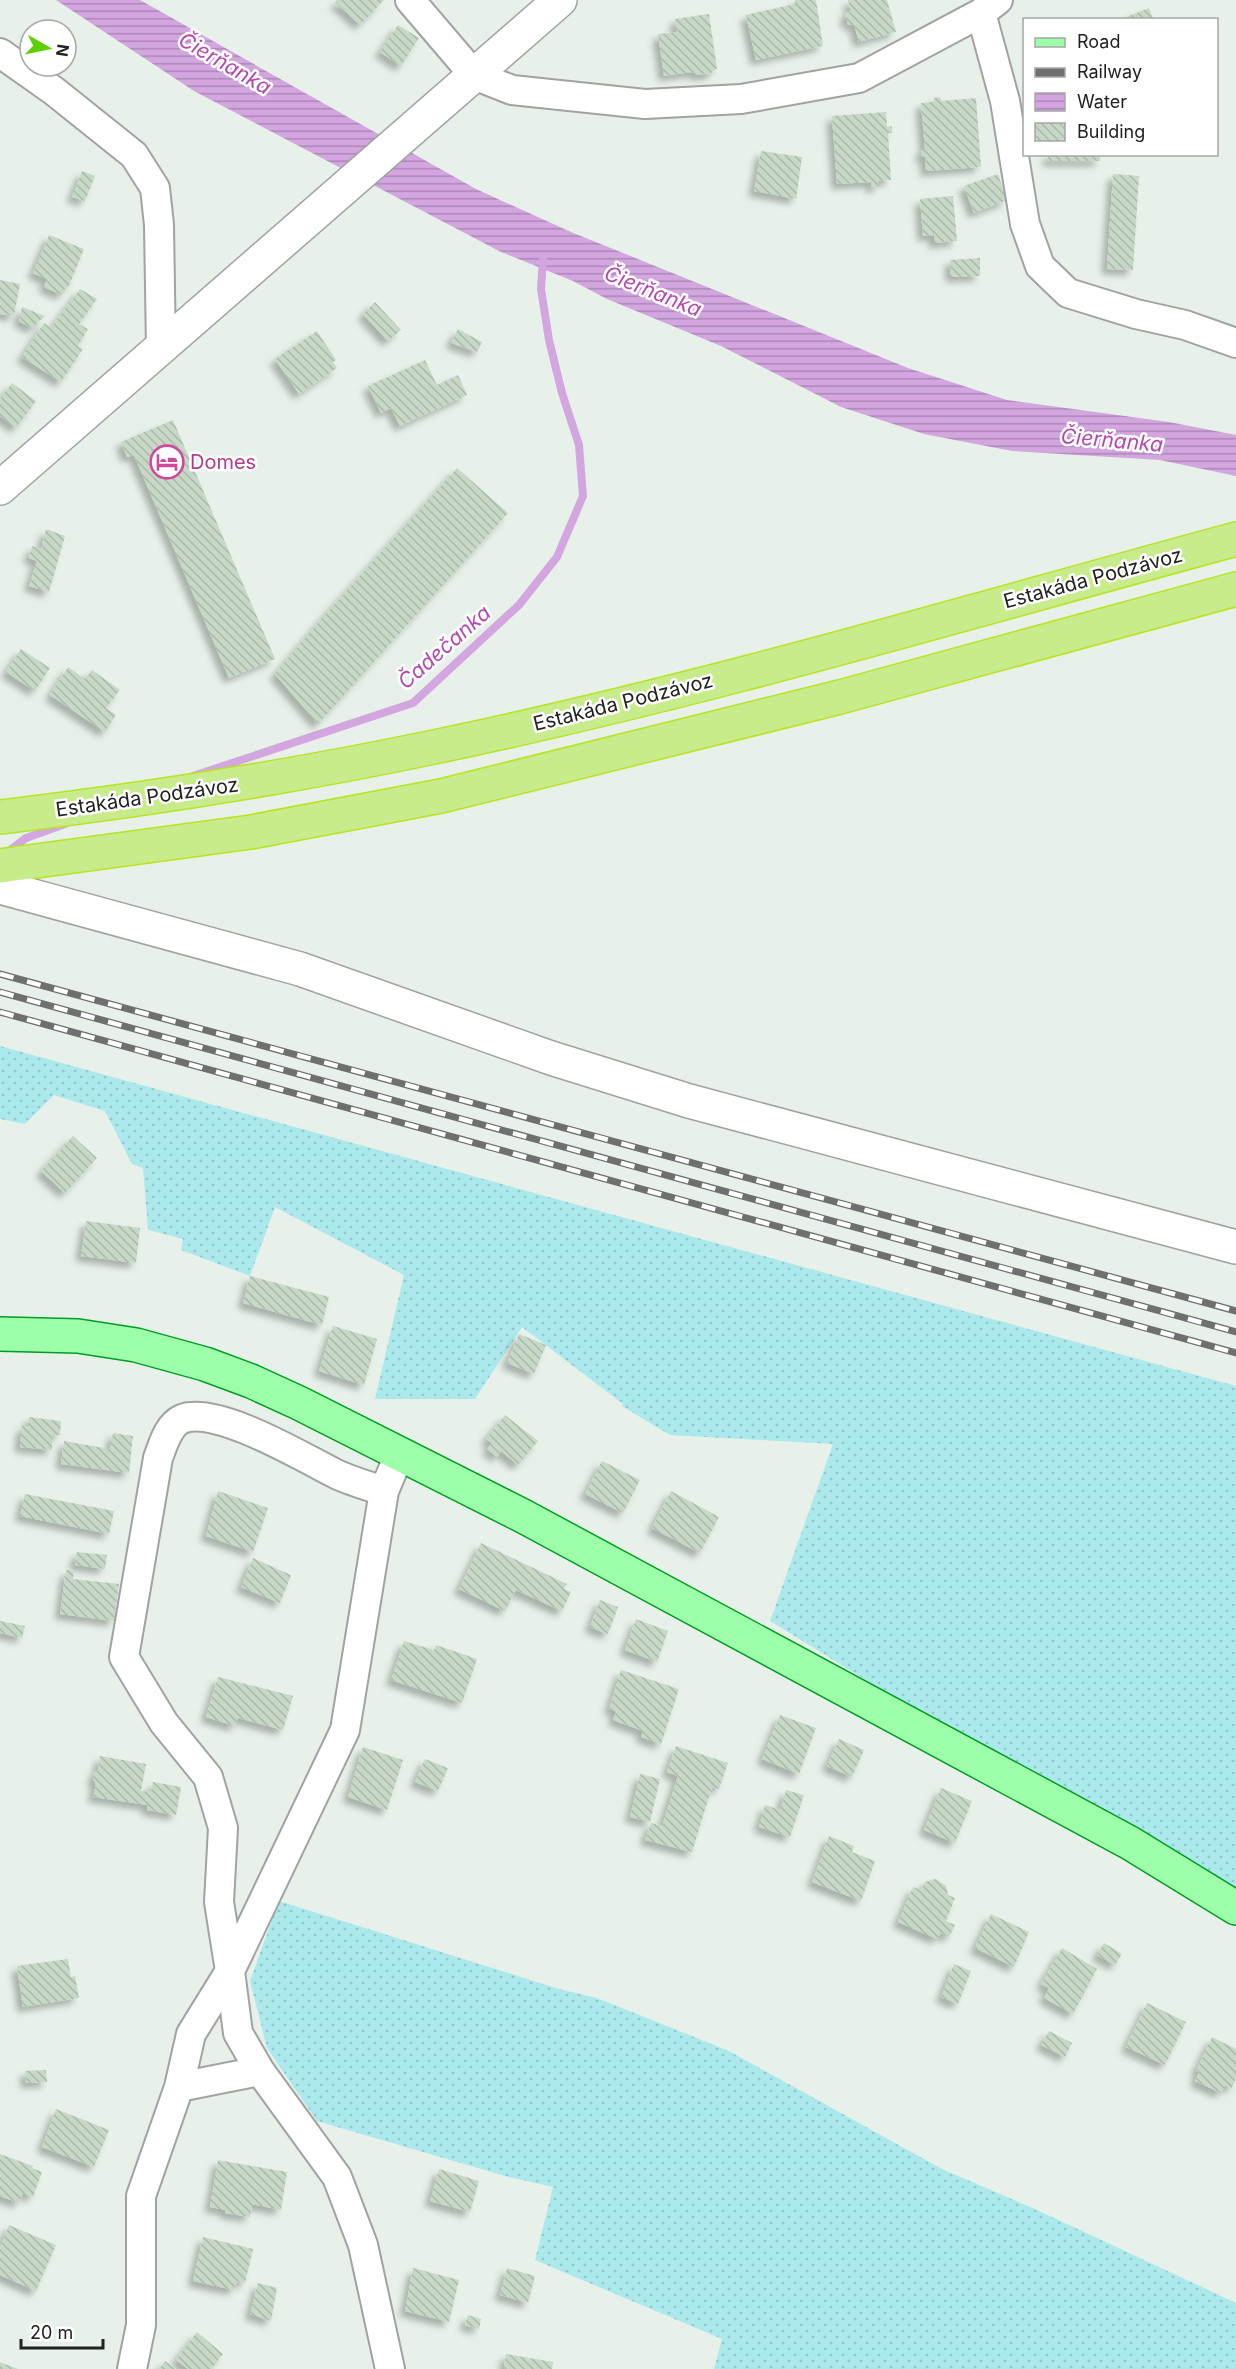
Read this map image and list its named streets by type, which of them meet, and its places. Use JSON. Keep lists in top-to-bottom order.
{
  "streets": {
    "highway": ["Estakáda Podzávoz"]
  },
  "water": ["Čierňanka", "Čadečanka"],
  "places": {
    "hotel": ["Domes"]
  },
  "legend": [
    "Road",
    "Railway",
    "Water",
    "Building"
  ],
  "scale_bar": "20 m",
  "north": "right"
}
